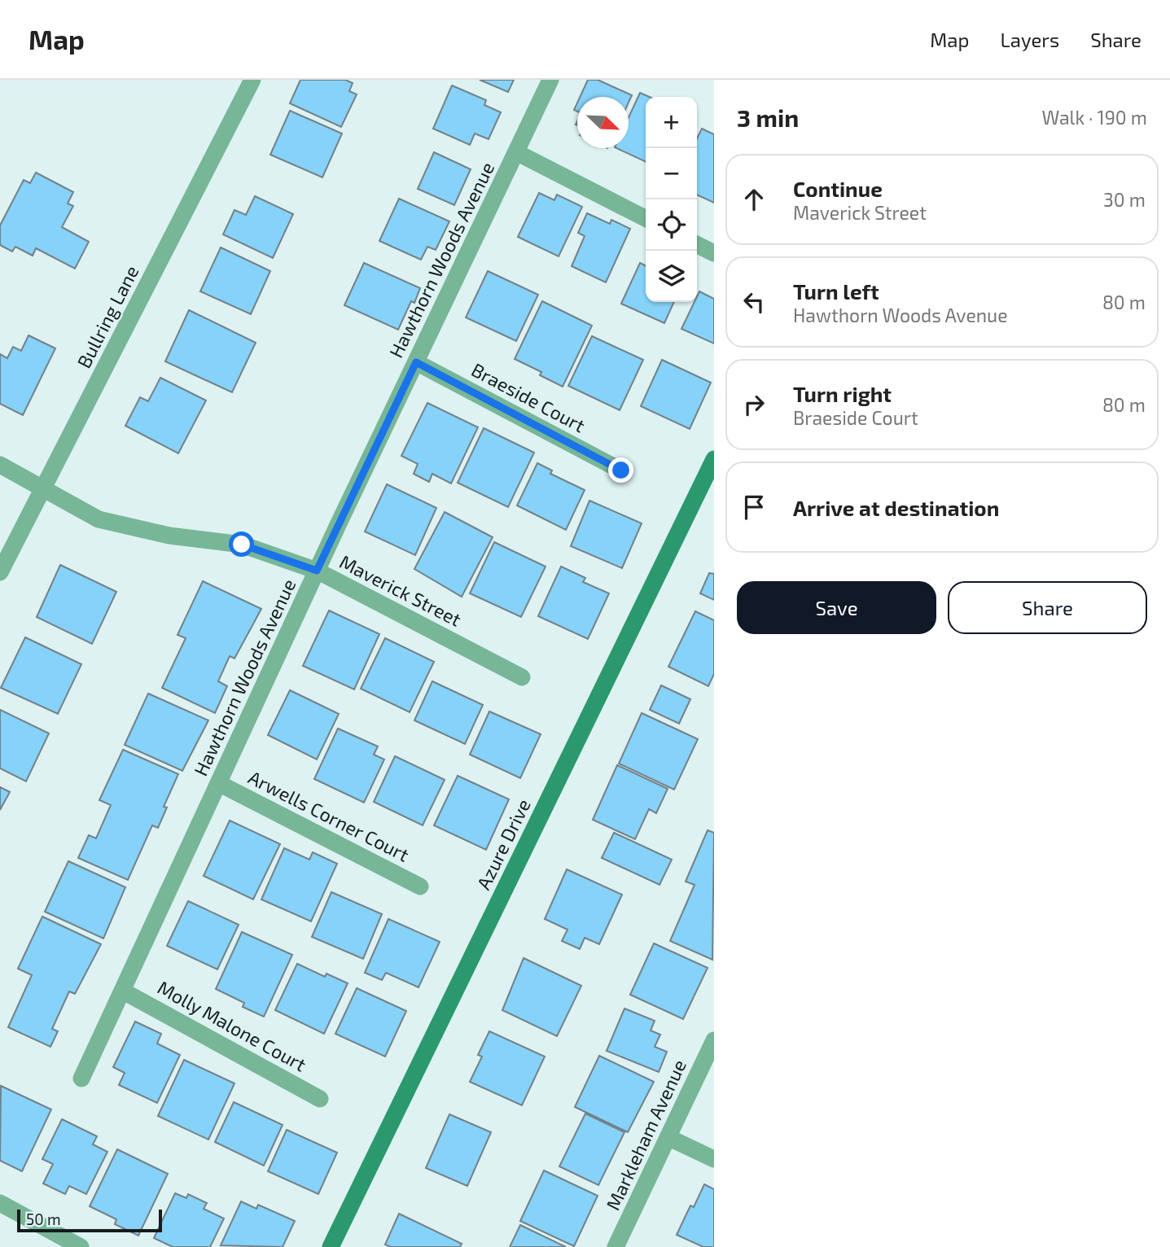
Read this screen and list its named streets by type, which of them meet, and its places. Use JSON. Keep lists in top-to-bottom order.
{
  "streets": {
    "street": [
      "Hawthorn Woods Avenue",
      "Bullring Lane",
      "Braeside Court",
      "Maverick Street",
      "Arwells Corner Court",
      "Azure Drive",
      "Molly Malone Court",
      "Markleham Avenue"
    ]
  },
  "crossings": [
    ["Hawthorn Woods Avenue", "Braeside Court"],
    ["Hawthorn Woods Avenue", "Maverick Street"],
    ["Hawthorn Woods Avenue", "Arwells Corner Court"],
    ["Hawthorn Woods Avenue", "Molly Malone Court"],
    ["Bullring Lane", "Maverick Street"]
  ],
  "scale_bar": "50 m",
  "north": "bottom right",
  "page": {
    "header": "Map",
    "nav": ["Map", "Layers", "Share"],
    "heading": ["3 min", "Walk · 190 m"],
    "map_buttons": ["+", "−"],
    "list": [
      ["Continue", "Maverick Street", "30 m"],
      ["Turn left", "Hawthorn Woods Avenue", "80 m"],
      ["Turn right", "Braeside Court", "80 m"],
      "Arrive at destination"
    ],
    "buttons": ["Save", "Share"],
    "scale": "50 m"
  }
}
